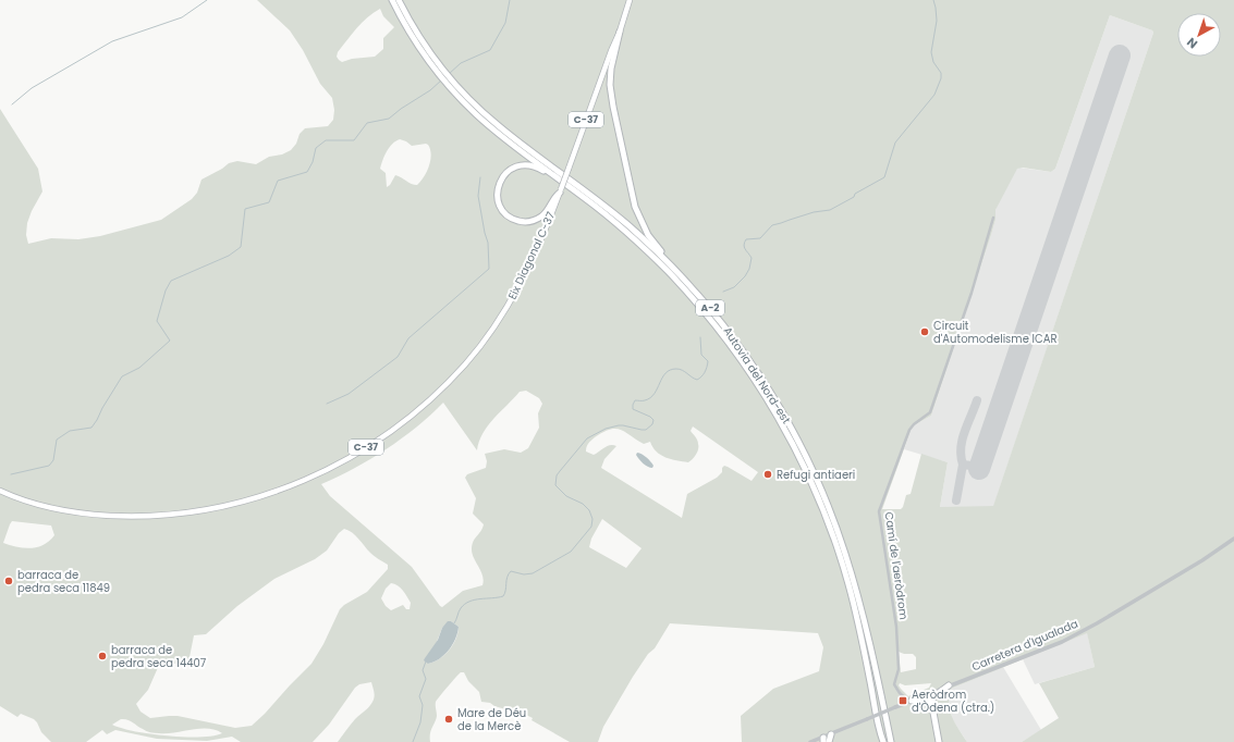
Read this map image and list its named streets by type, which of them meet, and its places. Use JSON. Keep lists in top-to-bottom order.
{
  "streets": {
    "highway": [
      "C-37",
      "Eix Diagonal C-37",
      "A-2",
      "Autovia del Nord-est"
    ],
    "street": ["Camí de l'aeròdrom", "Carretera d'Igualada"]
  },
  "crossings": [
    ["Camí de l'aeròdrom", "Carretera d'Igualada"]
  ],
  "places": {
    "other": [
      "Circuit d'Automodelisme ICAR",
      "Refugi antiaeri",
      "barraca de pedra seca 11849",
      "barraca de pedra seca 14407",
      "Mare de Déu de la Mercè"
    ],
    "transit": ["Aeròdrom d'Òdena (ctra.)"]
  },
  "north": "bottom left"
}
